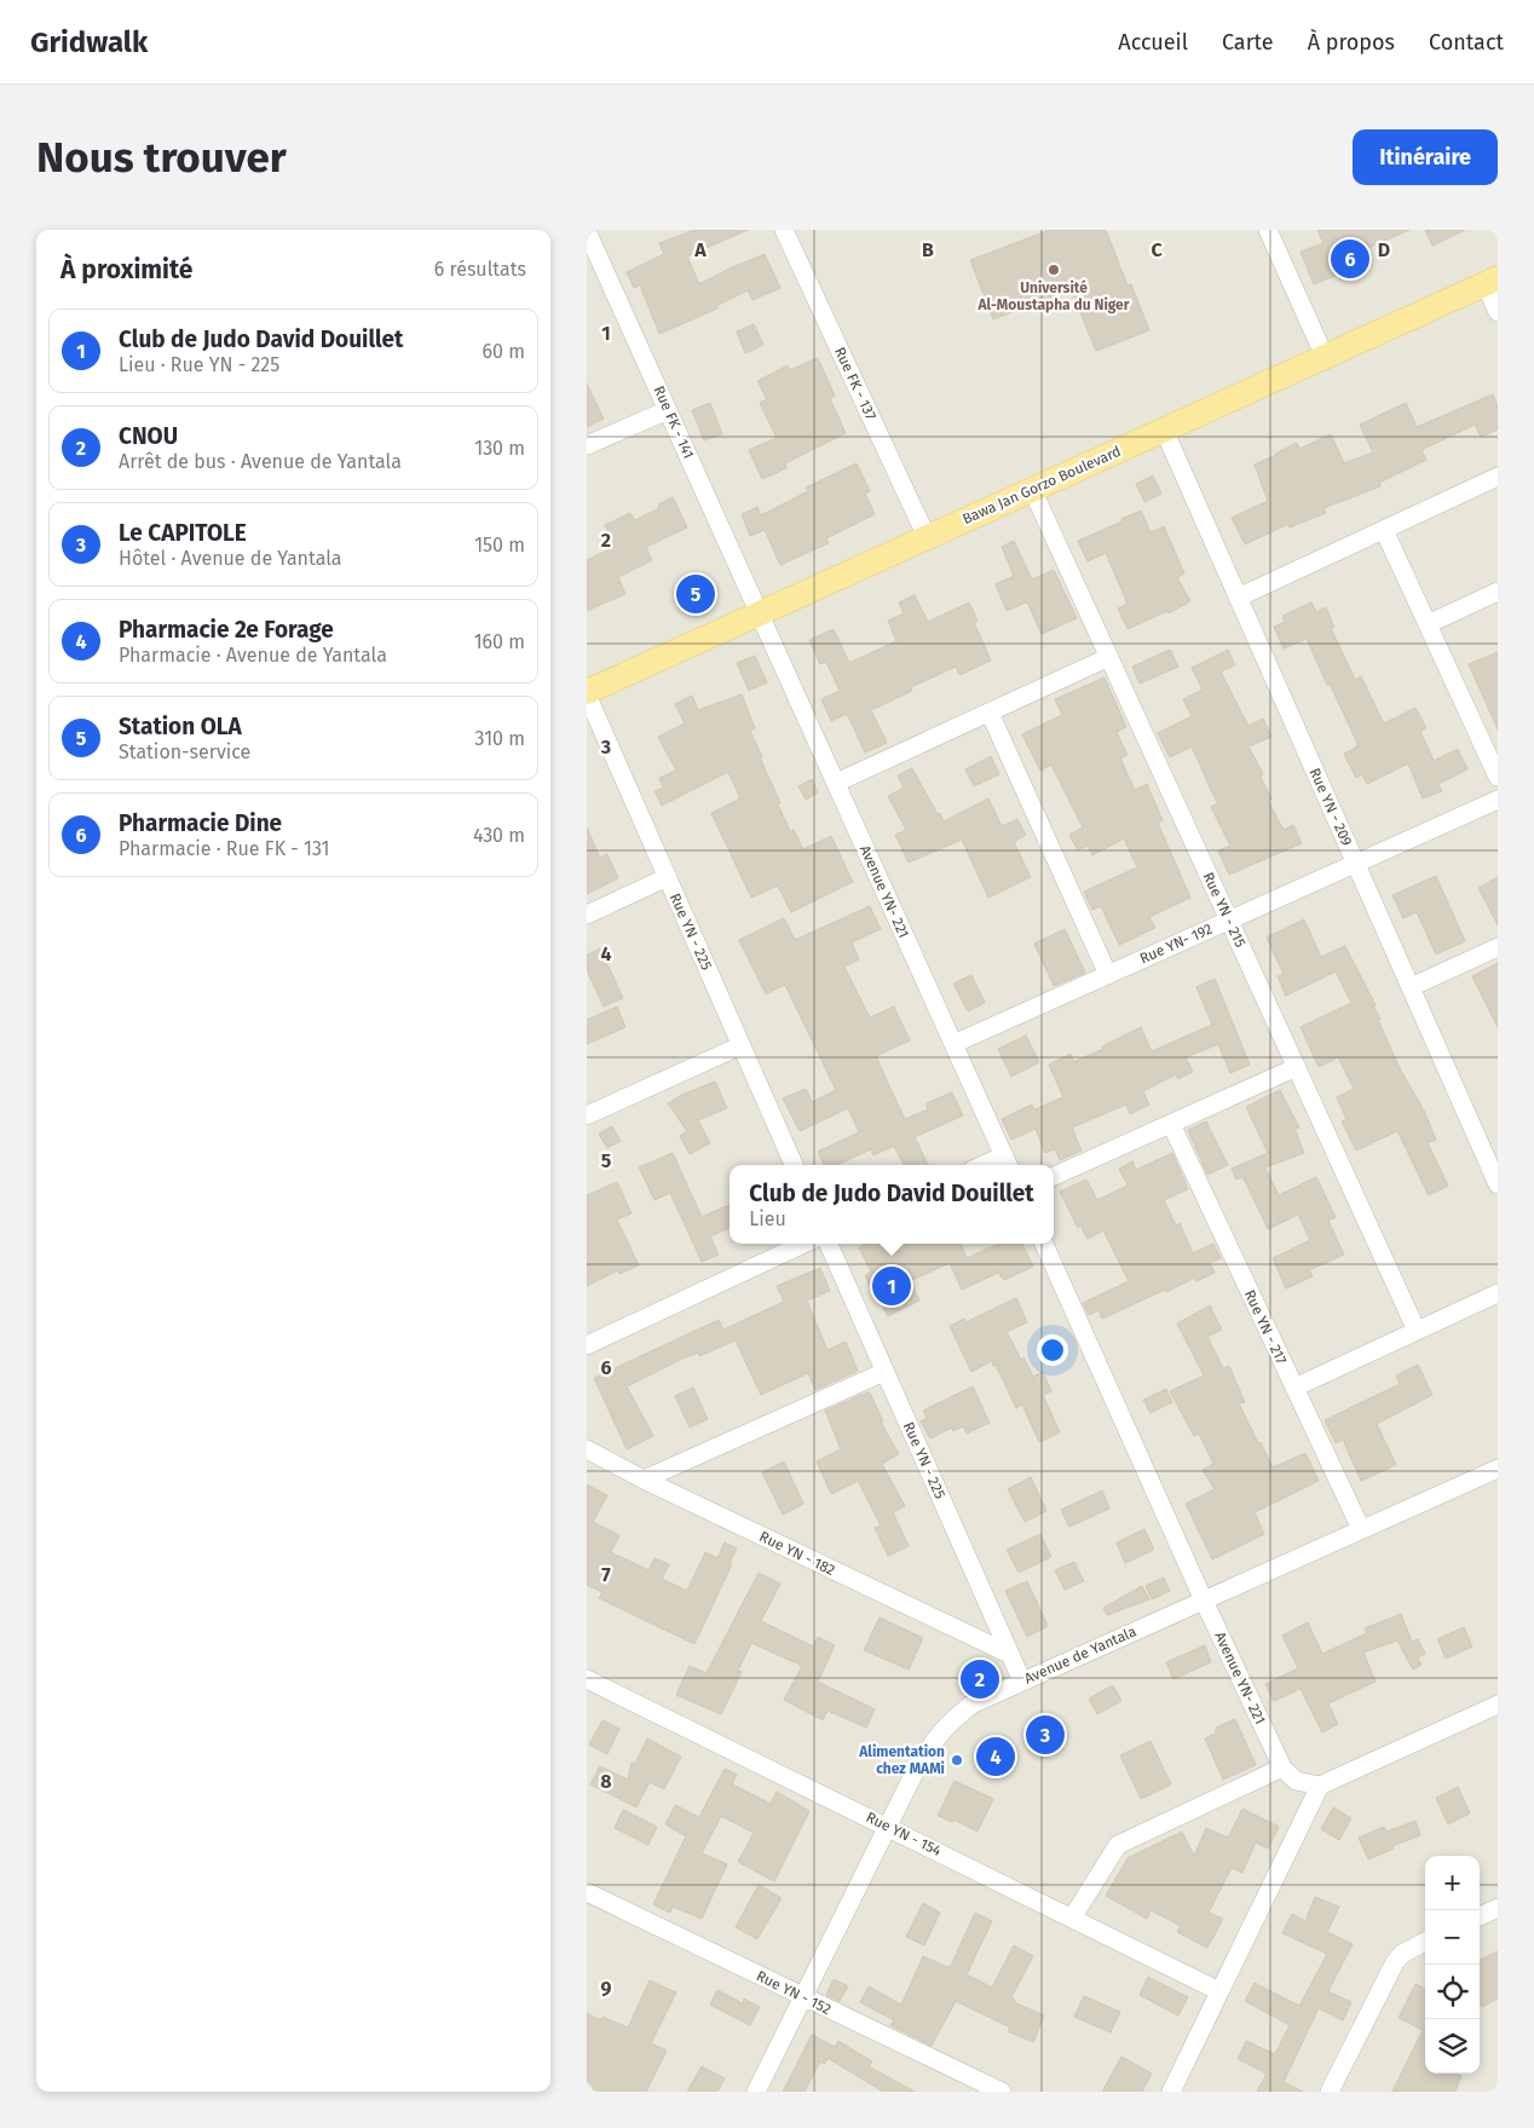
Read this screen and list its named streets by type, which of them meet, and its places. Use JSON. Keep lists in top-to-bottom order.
{
  "streets": {
    "main road": ["Bawa Jan Gorzo Boulevard"],
    "street": [
      "Rue FK - 137",
      "Rue FK - 141",
      "Rue YN - 209",
      "Avenue YN- 221",
      "Rue YN - 215",
      "Rue YN - 225",
      "Rue YN- 192",
      "Rue YN - 217",
      "Rue YN - 182",
      "Avenue de Yantala",
      "Rue YN - 154",
      "Rue YN - 152"
    ]
  },
  "crossings": [
    ["Rue FK - 137", "Bawa Jan Gorzo Boulevard"],
    ["Rue FK - 141", "Bawa Jan Gorzo Boulevard"],
    ["Rue FK - 141", "Avenue YN- 221"],
    ["Bawa Jan Gorzo Boulevard", "Rue YN - 209"],
    ["Bawa Jan Gorzo Boulevard", "Avenue YN- 221"],
    ["Bawa Jan Gorzo Boulevard", "Rue YN - 215"],
    ["Bawa Jan Gorzo Boulevard", "Rue YN - 225"],
    ["Rue YN - 209", "Rue YN- 192"],
    ["Avenue YN- 221", "Rue YN- 192"],
    ["Avenue YN- 221", "Avenue de Yantala"],
    ["Rue YN - 215", "Rue YN- 192"],
    ["Rue YN - 225", "Rue YN - 182"],
    ["Rue YN - 225", "Avenue de Yantala"],
    ["Rue YN - 217", "Avenue de Yantala"],
    ["Avenue de Yantala", "Rue YN - 154"],
    ["Avenue de Yantala", "Rue YN - 152"]
  ],
  "places": ["Université Al-Moustapha du Niger", "Alimentation chez MAMi"],
  "page": {
    "header": "Gridwalk",
    "nav": [
      "Accueil",
      "Carte",
      "À propos",
      "Contact"
    ],
    "buttons": "Itinéraire",
    "title": "Nous trouver",
    "heading": ["À proximité", "6 résultats"],
    "pins": [
      "6",
      "5",
      "1",
      "2",
      "3",
      "4"
    ],
    "list": [
      {
        "mark": "1",
        "name": "Club de Judo David Douillet",
        "note": "Lieu · Rue YN - 225",
        "value": "60 m"
      },
      {
        "mark": "2",
        "name": "CNOU",
        "note": "Arrêt de bus · Avenue de Yantala",
        "value": "130 m"
      },
      {
        "mark": "3",
        "name": "Le CAPITOLE",
        "note": "Hôtel · Avenue de Yantala",
        "value": "150 m"
      },
      {
        "mark": "4",
        "name": "Pharmacie 2e Forage",
        "note": "Pharmacie · Avenue de Yantala",
        "value": "160 m"
      },
      {
        "mark": "5",
        "name": "Station OLA",
        "note": "Station-service",
        "value": "310 m"
      },
      {
        "mark": "6",
        "name": "Pharmacie Dine",
        "note": "Pharmacie · Rue FK - 131",
        "value": "430 m"
      }
    ],
    "popup": ["Club de Judo David Douillet", "Lieu"],
    "map_buttons": ["+", "−"]
  },
  "grid": {
    "columns": [
      "A",
      "B",
      "C",
      "D"
    ],
    "rows": [
      "1",
      "2",
      "3",
      "4",
      "5",
      "6",
      "7",
      "8",
      "9"
    ]
  }
}
